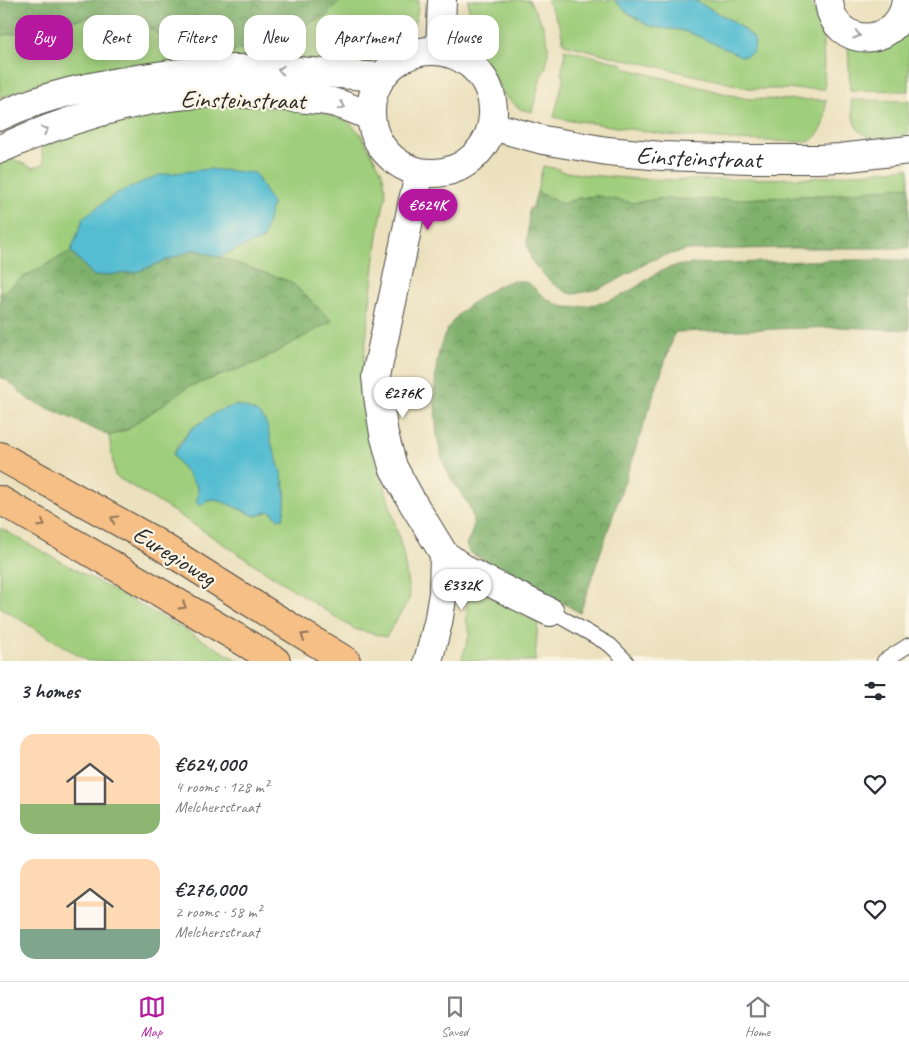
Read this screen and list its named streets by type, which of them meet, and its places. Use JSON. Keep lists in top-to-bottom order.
{
  "streets": {
    "main road": ["Euregioweg"],
    "street": ["Einsteinstraat"]
  },
  "page": {
    "chip": [
      "Buy",
      "Rent",
      "Filters",
      "New",
      "Apartment",
      "House"
    ],
    "price": ["€624K", "€276K", "€332K"],
    "heading": "3 homes",
    "list": [
      {
        "name": "€624,000",
        "note": "4 rooms · 128 m² · Melchersstraat"
      },
      {
        "name": "€276,000",
        "note": "2 rooms · 58 m² · Melchersstraat"
      }
    ],
    "tabs": ["Map", "Saved", "Home"]
  }
}
